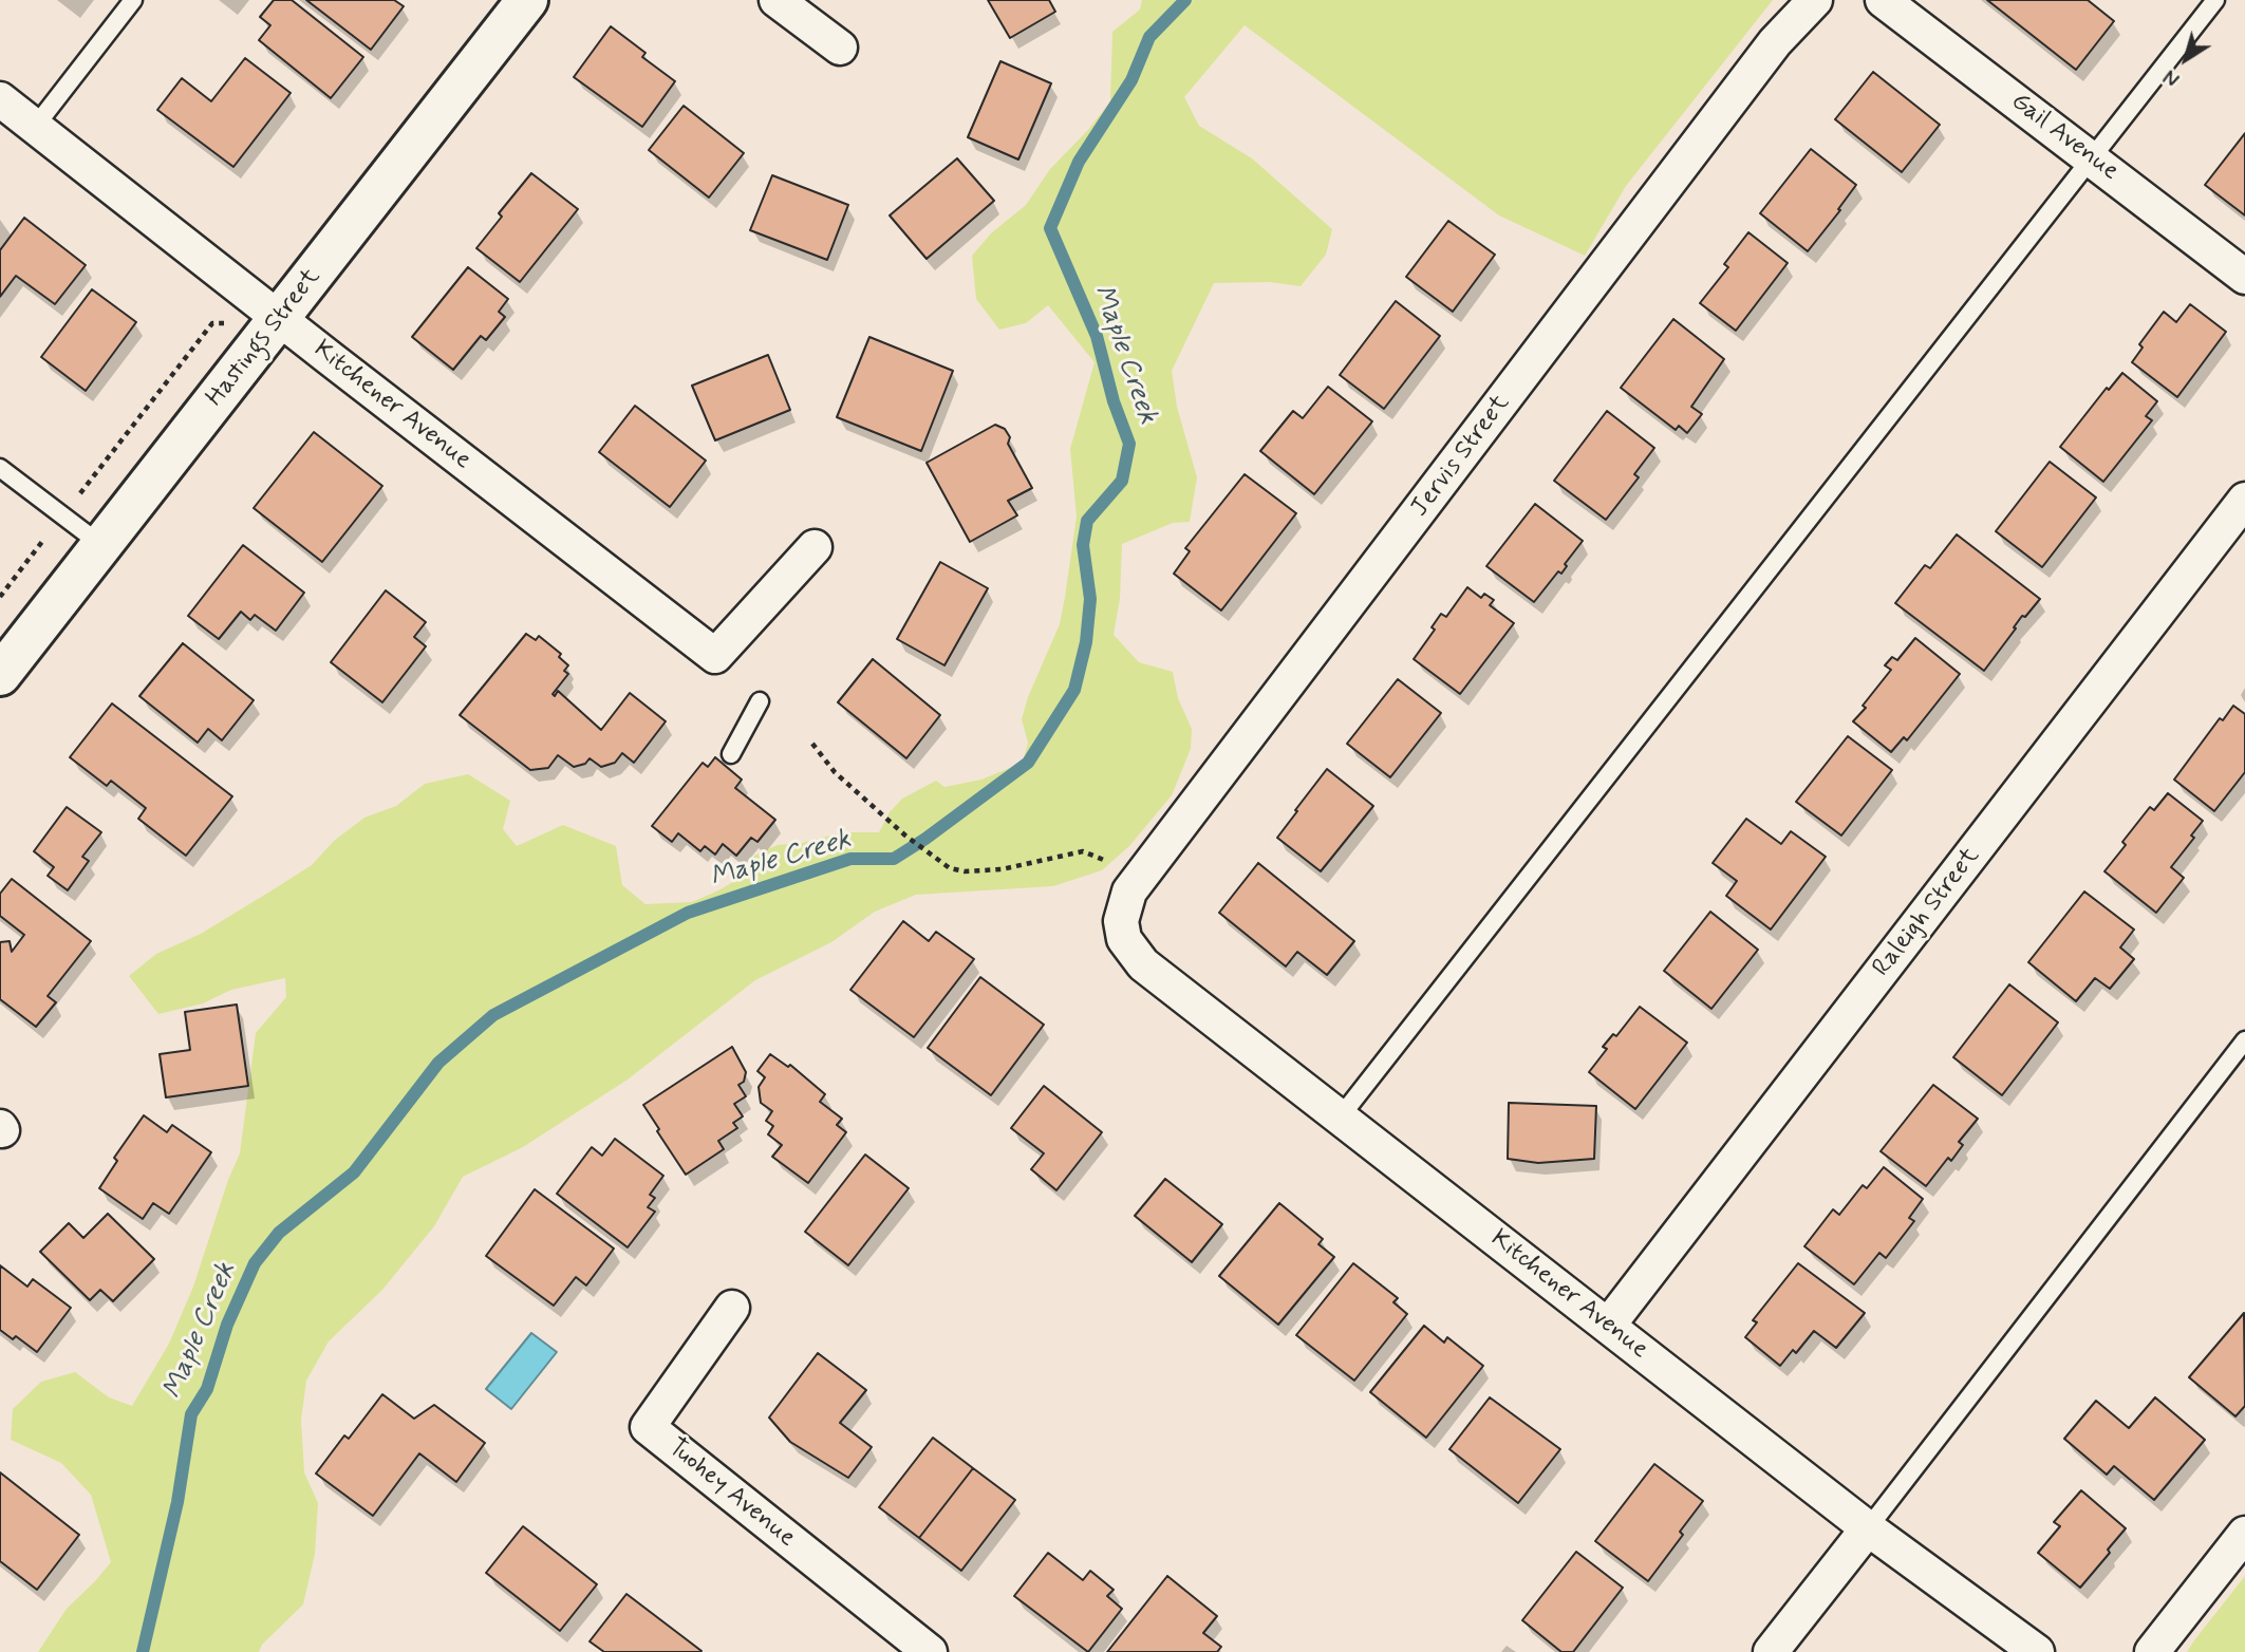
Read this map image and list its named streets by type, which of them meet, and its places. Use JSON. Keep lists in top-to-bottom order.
{
  "streets": {
    "street": [
      "Gail Avenue",
      "Hastings Street",
      "Kitchener Avenue",
      "Jervis Street",
      "Raleigh Street",
      "Tuohey Avenue"
    ]
  },
  "crossings": [
    ["Hastings Street", "Kitchener Avenue"],
    ["Kitchener Avenue", "Jervis Street"],
    ["Kitchener Avenue", "Raleigh Street"]
  ],
  "water": ["Maple Creek"],
  "north": "bottom left"
}
